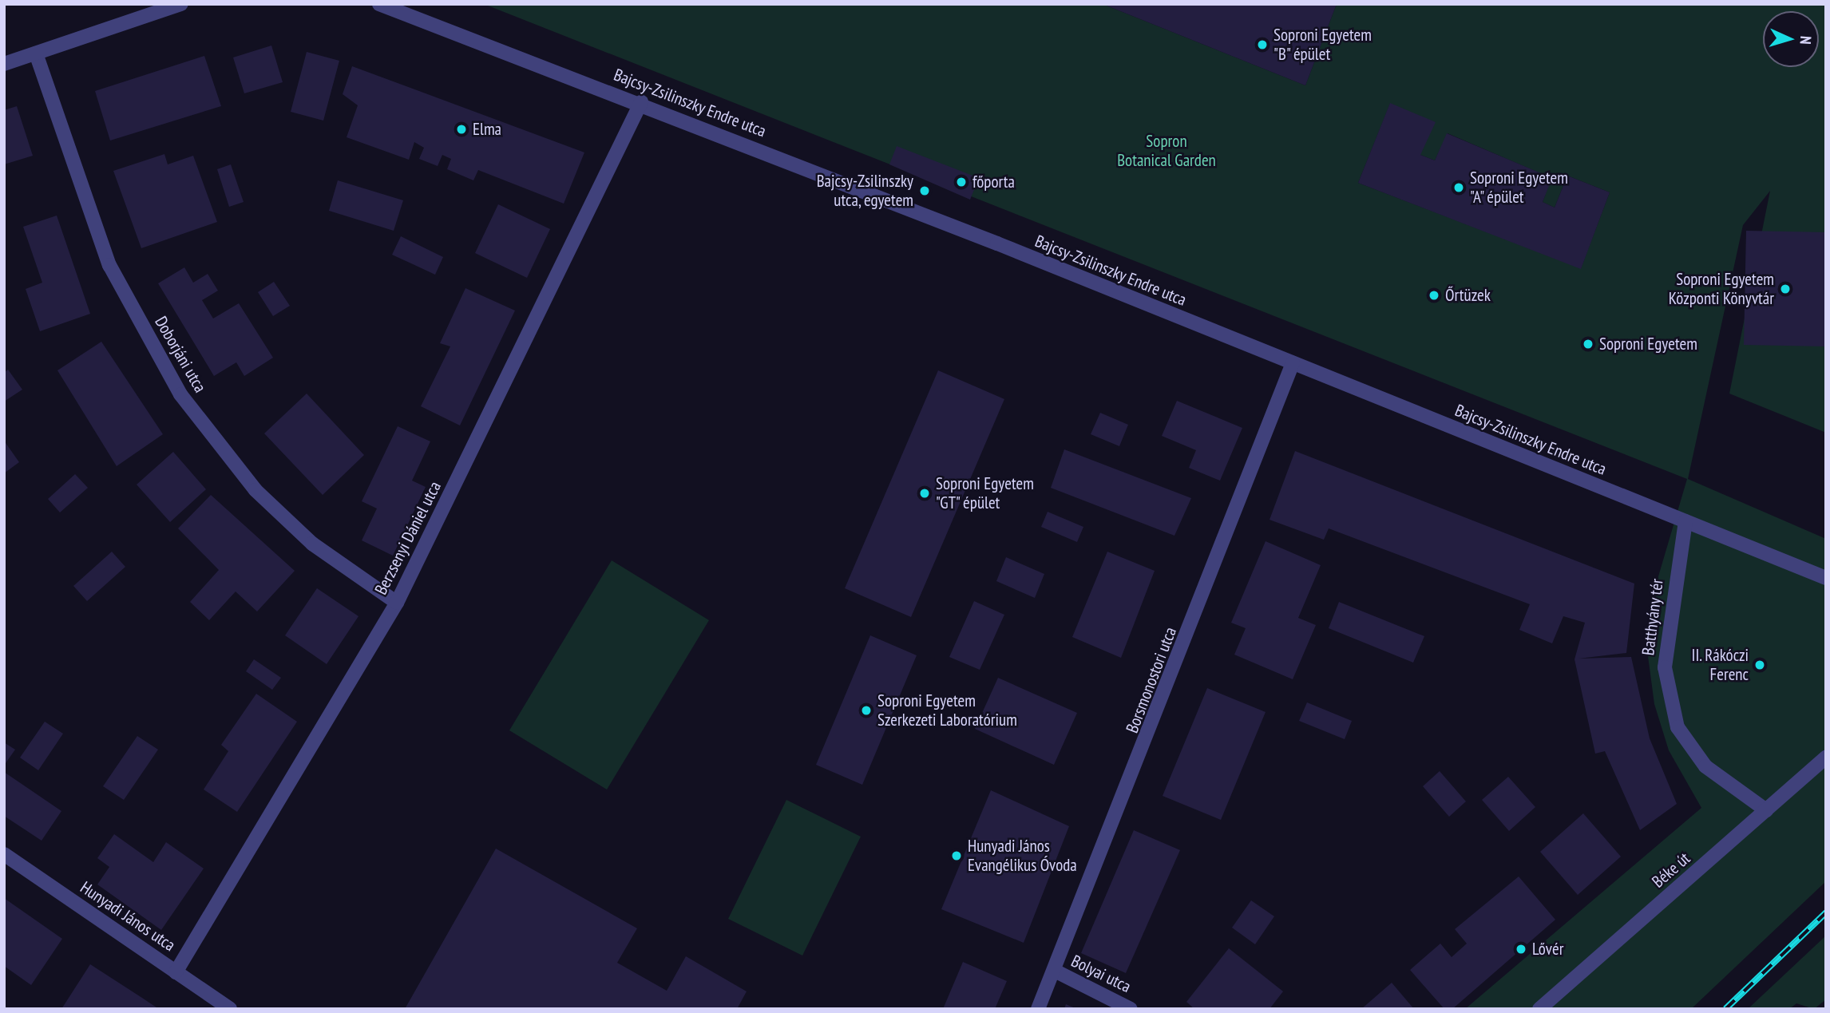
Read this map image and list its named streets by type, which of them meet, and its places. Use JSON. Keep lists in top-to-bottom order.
{
  "streets": {
    "street": [
      "Bajcsy-Zsilinszky Endre utca",
      "Doborjáni utca",
      "Berzsenyi Dániel utca",
      "Batthyány tér",
      "Borsmonostori utca",
      "Béke út",
      "Hunyadi János utca",
      "Bolyai utca"
    ]
  },
  "crossings": [
    ["Bajcsy-Zsilinszky Endre utca", "Berzsenyi Dániel utca"],
    ["Bajcsy-Zsilinszky Endre utca", "Batthyány tér"],
    ["Bajcsy-Zsilinszky Endre utca", "Borsmonostori utca"],
    ["Doborjáni utca", "Berzsenyi Dániel utca"],
    ["Berzsenyi Dániel utca", "Hunyadi János utca"],
    ["Batthyány tér", "Béke út"],
    ["Borsmonostori utca", "Bolyai utca"]
  ],
  "parks": ["Sopron Botanical Garden"],
  "places": [
    "Soproni Egyetem \"B\" épület",
    "Elma",
    "főporta",
    "Soproni Egyetem \"A\" épület",
    "Bajcsy-Zsilinszky utca, egyetem",
    "Soproni Egyetem Központi Könyvtár",
    "Őrtüzek",
    "Soproni Egyetem",
    "Soproni Egyetem \"GT\" épület",
    "II. Rákóczi Ferenc",
    "Soproni Egyetem Szerkezeti Laboratórium",
    "Hunyadi János Evangélikus Óvoda",
    "Lővér"
  ],
  "north": "right"
}
